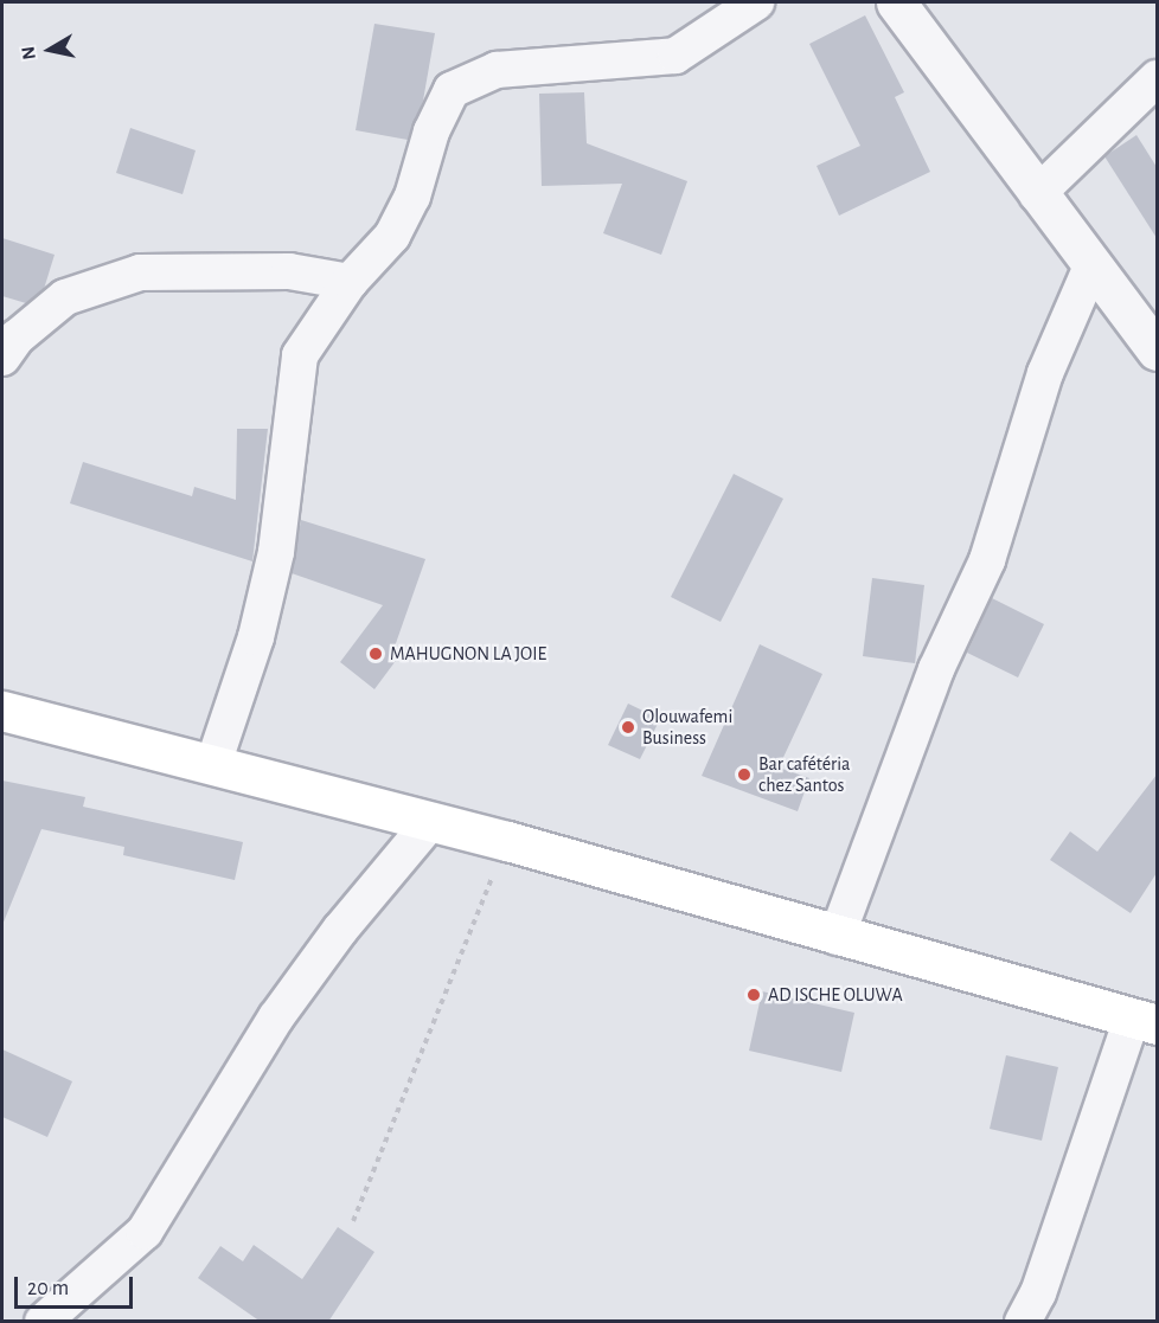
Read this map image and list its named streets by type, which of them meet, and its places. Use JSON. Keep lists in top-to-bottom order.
{
  "places": [
    "MAHUGNON LA JOIE",
    "Olouwafemi Business",
    "Bar cafétéria chez Santos",
    "AD ISCHE OLUWA"
  ],
  "scale_bar": "20 m",
  "north": "left"
}
